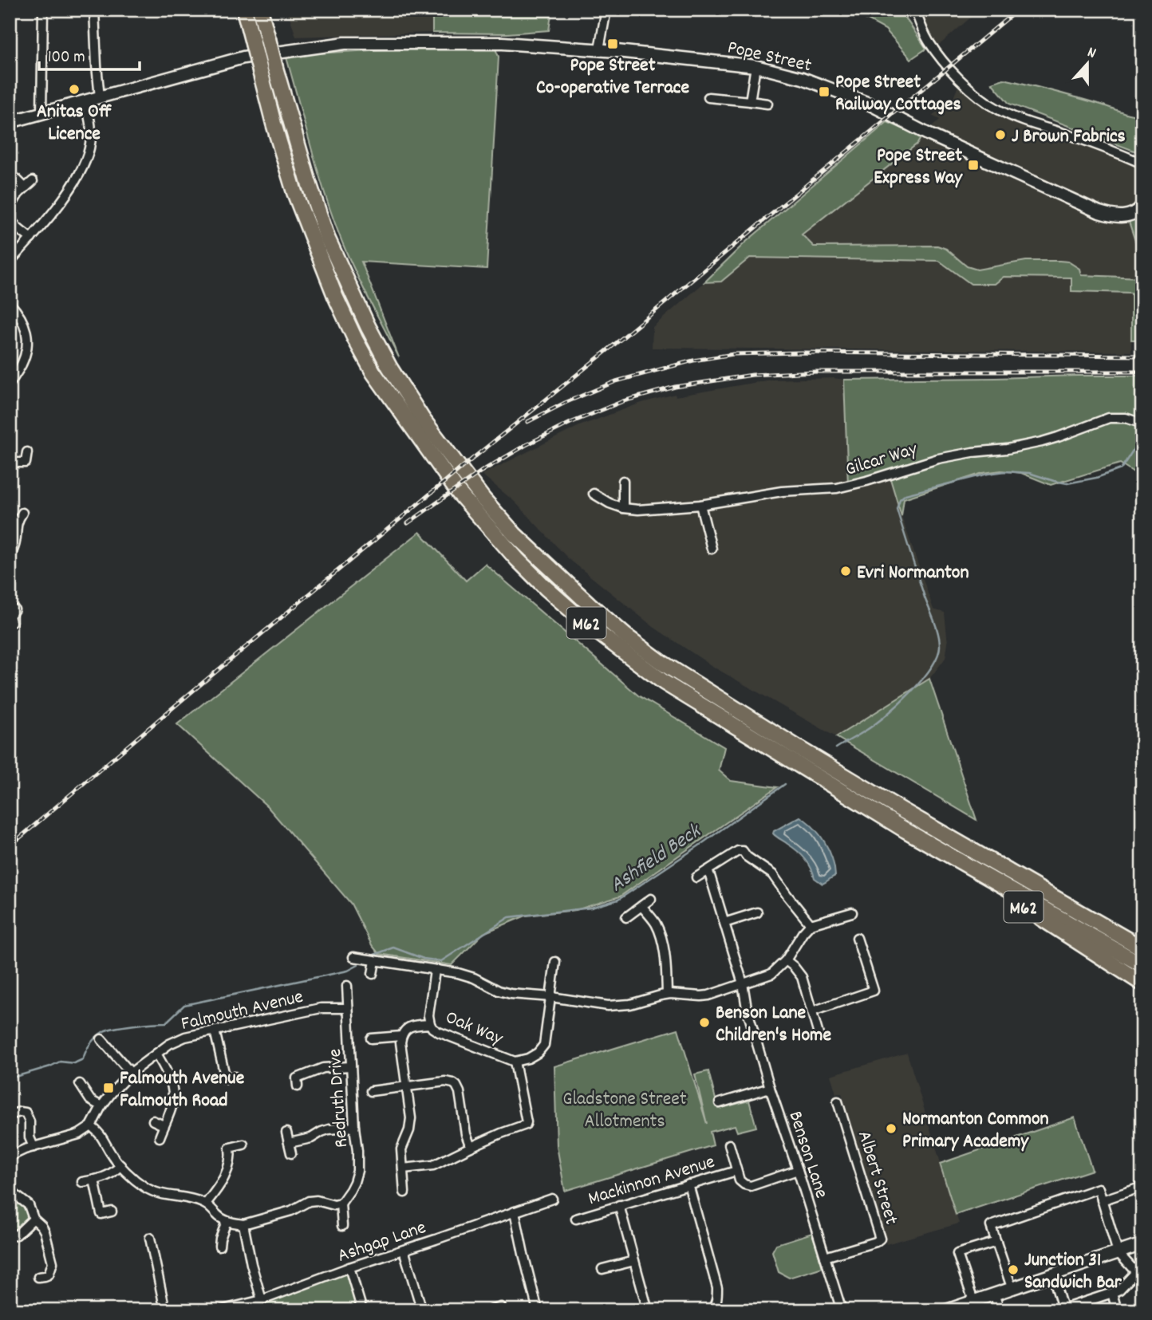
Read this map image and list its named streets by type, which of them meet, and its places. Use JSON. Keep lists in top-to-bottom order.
{
  "streets": {
    "highway": ["M62"],
    "street": [
      "Pope Street",
      "Gilcar Way",
      "Falmouth Avenue",
      "Oak Way",
      "Redruth Drive",
      "Benson Lane",
      "Albert Street",
      "Mackinnon Avenue",
      "Ashgap Lane"
    ]
  },
  "crossings": [
    ["Falmouth Avenue", "Redruth Drive"],
    ["Benson Lane", "Albert Street"],
    ["Benson Lane", "Mackinnon Avenue"]
  ],
  "water": ["Ashfield Beck"],
  "parks": ["Gladstone Street Allotments"],
  "places": {
    "transit": [
      "Pope Street Co-operative Terrace",
      "Pope Street Railway Cottages",
      "Pope Street Express Way",
      "Falmouth Avenue Falmouth Road"
    ],
    "other": [
      "Anitas Off Licence",
      "J Brown Fabrics",
      "Evri Normanton",
      "Benson Lane Children's Home",
      "Normanton Common Primary Academy",
      "Junction 31 Sandwich Bar"
    ]
  },
  "scale_bar": "100 m",
  "north": "top"
}
